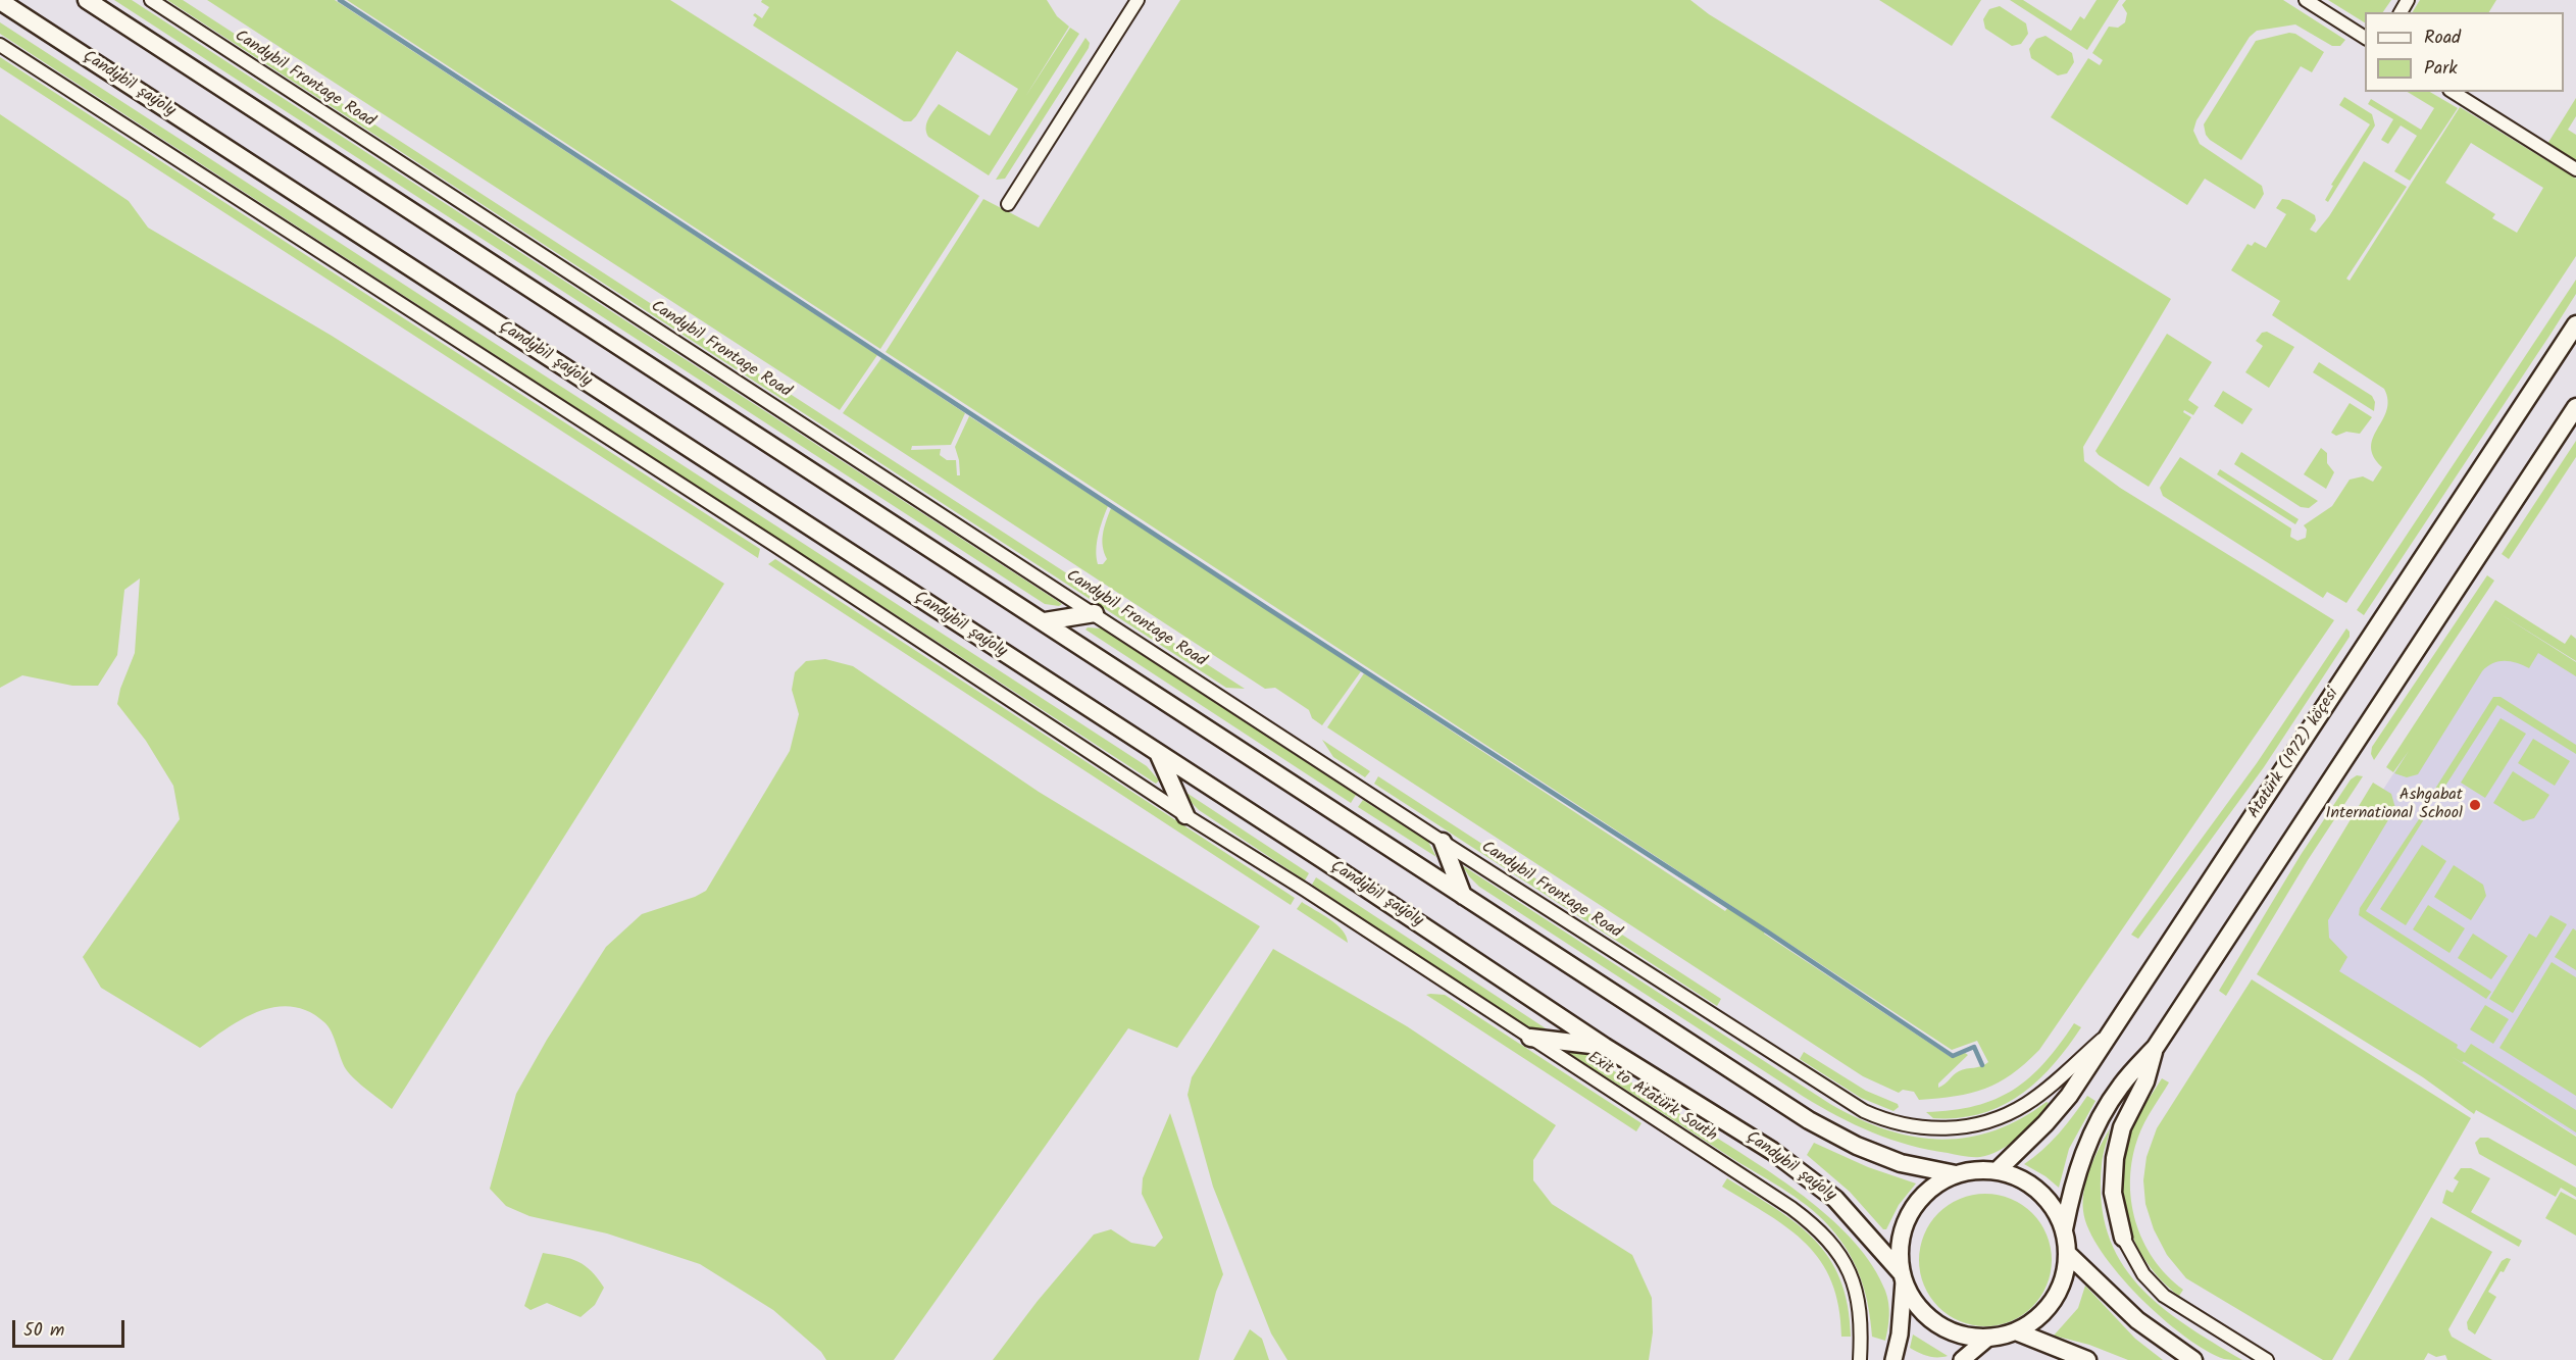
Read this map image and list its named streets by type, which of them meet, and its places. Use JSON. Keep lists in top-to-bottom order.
{
  "streets": {
    "main road": ["Çandybil şaýoly", "Atatürk (1972) köçesi"],
    "street": ["Candybil Frontage Road", "Exit to Atatürk South"]
  },
  "crossings": [
    ["Candybil Frontage Road", "Atatürk (1972) köçesi"],
    ["Çandybil şaýoly", "Atatürk (1972) köçesi"]
  ],
  "places": ["Ashgabat International School"],
  "legend": ["Road", "Park"],
  "scale_bar": "50 m"
}
